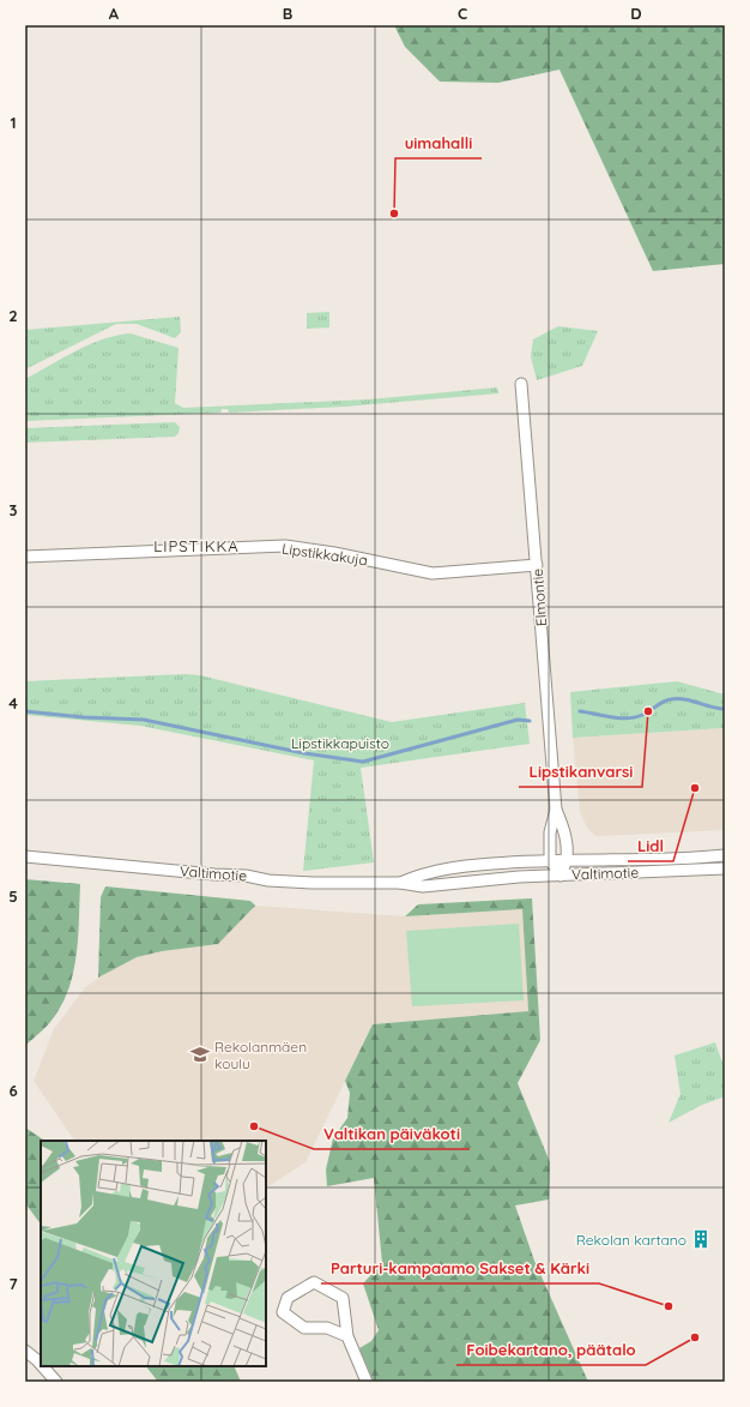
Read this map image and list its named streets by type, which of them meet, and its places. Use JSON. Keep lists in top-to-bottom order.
{
  "streets": {
    "street": ["Lipstikkakuja", "Elmontie", "Valtimotie"]
  },
  "crossings": [
    ["Lipstikkakuja", "Elmontie"],
    ["Elmontie", "Valtimotie"]
  ],
  "districts": ["LIPSTIKKA"],
  "parks": ["Lipstikkapuisto"],
  "places": {
    "other": [
      "uimahalli",
      "Lipstikanvarsi",
      "Lidl",
      "Valtikan päiväkoti",
      "Parturi-kampaamo Sakset & Kärki",
      "Foibekartano, päätalo"
    ],
    "school or university": ["Rekolanmäen koulu"],
    "building": ["Rekolan kartano"]
  },
  "grid": {
    "columns": [
      "A",
      "B",
      "C",
      "D"
    ],
    "rows": [
      "1",
      "2",
      "3",
      "4",
      "5",
      "6",
      "7"
    ]
  }
}
